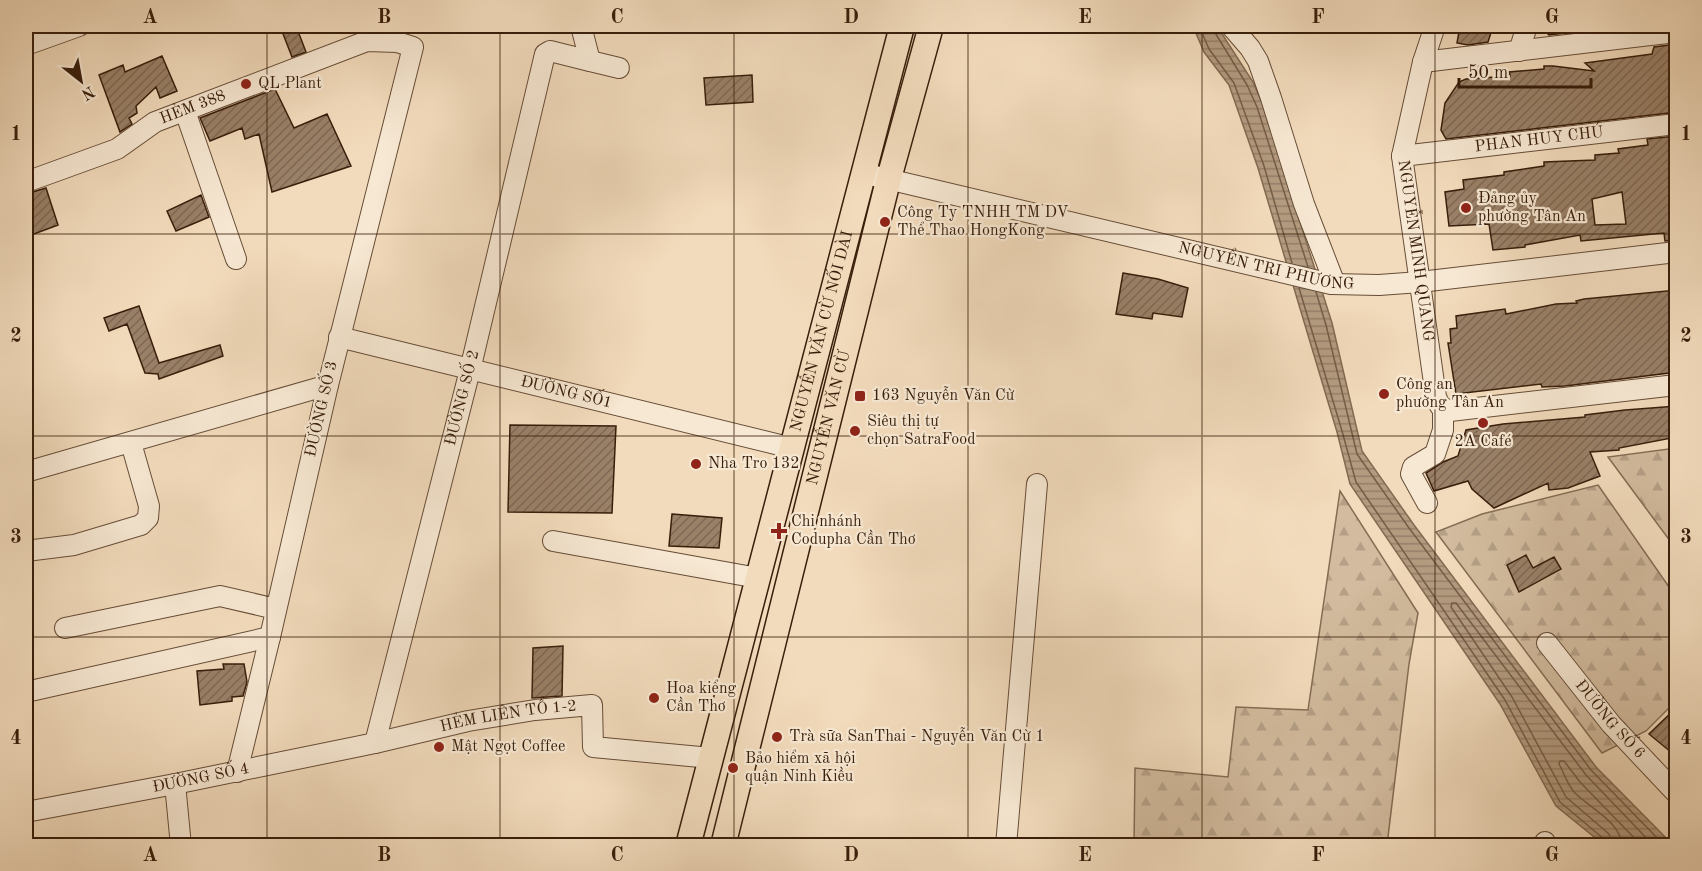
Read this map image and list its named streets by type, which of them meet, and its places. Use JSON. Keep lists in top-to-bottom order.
{
  "streets": {
    "main road": ["NGUYỄN VĂN CỪ NỐI DÀI", "NGUYỄN VĂN CỪ"],
    "street": [
      "HẺM 388",
      "PHAN HUY CHÚ",
      "NGUYỄN MINH QUANG",
      "NGUYỂN TRI PHƯƠNG",
      "ĐƯỜNG SỐ1",
      "ĐƯỜNG SỐ 2",
      "ĐƯỜNG SỐ 3",
      "HẺM LIÊN TỔ 1-2",
      "ĐƯỜNG SỐ 6",
      "ĐƯỜNG SỐ 4"
    ]
  },
  "crossings": [
    ["HẺM 388", "ĐƯỜNG SỐ 3"],
    ["PHAN HUY CHÚ", "NGUYỄN MINH QUANG"],
    ["NGUYỄN MINH QUANG", "NGUYỂN TRI PHƯƠNG"],
    ["NGUYỂN TRI PHƯƠNG", "NGUYỄN VĂN CỪ NỐI DÀI"],
    ["NGUYỂN TRI PHƯƠNG", "NGUYỄN VĂN CỪ"],
    ["NGUYỄN VĂN CỪ NỐI DÀI", "ĐƯỜNG SỐ1"],
    ["NGUYỄN VĂN CỪ NỐI DÀI", "HẺM LIÊN TỔ 1-2"],
    ["ĐƯỜNG SỐ1", "ĐƯỜNG SỐ 2"],
    ["ĐƯỜNG SỐ1", "ĐƯỜNG SỐ 3"],
    ["ĐƯỜNG SỐ 2", "HẺM LIÊN TỔ 1-2"],
    ["ĐƯỜNG SỐ 2", "ĐƯỜNG SỐ 4"],
    ["ĐƯỜNG SỐ 3", "ĐƯỜNG SỐ 4"],
    ["HẺM LIÊN TỔ 1-2", "ĐƯỜNG SỐ 4"]
  ],
  "places": {
    "other": [
      "QL Plant",
      "Đảng ủy phường Tân An",
      "Công Ty TNHH TM DV Thể Thao HongKong",
      "Công an phường Tân An",
      "2A Café",
      "Siêu thị tự chọn SatraFood",
      "Nha Tro 132",
      "Hoa kiểng Cần Thơ",
      "Trà sữa SanThai - Nguyễn Văn Cừ 1",
      "Mật Ngọt Coffee",
      "Bảo hiểm xã hội quận Ninh Kiều"
    ],
    "transit": ["163 Nguyễn Văn Cừ"],
    "health": ["Chi nhánh Codupha Cần Thơ"]
  },
  "scale_bar": "50 m",
  "north": "bottom right",
  "grid": {
    "columns": [
      "A",
      "B",
      "C",
      "D",
      "E",
      "F",
      "G"
    ],
    "rows": [
      "1",
      "2",
      "3",
      "4"
    ]
  }
}
